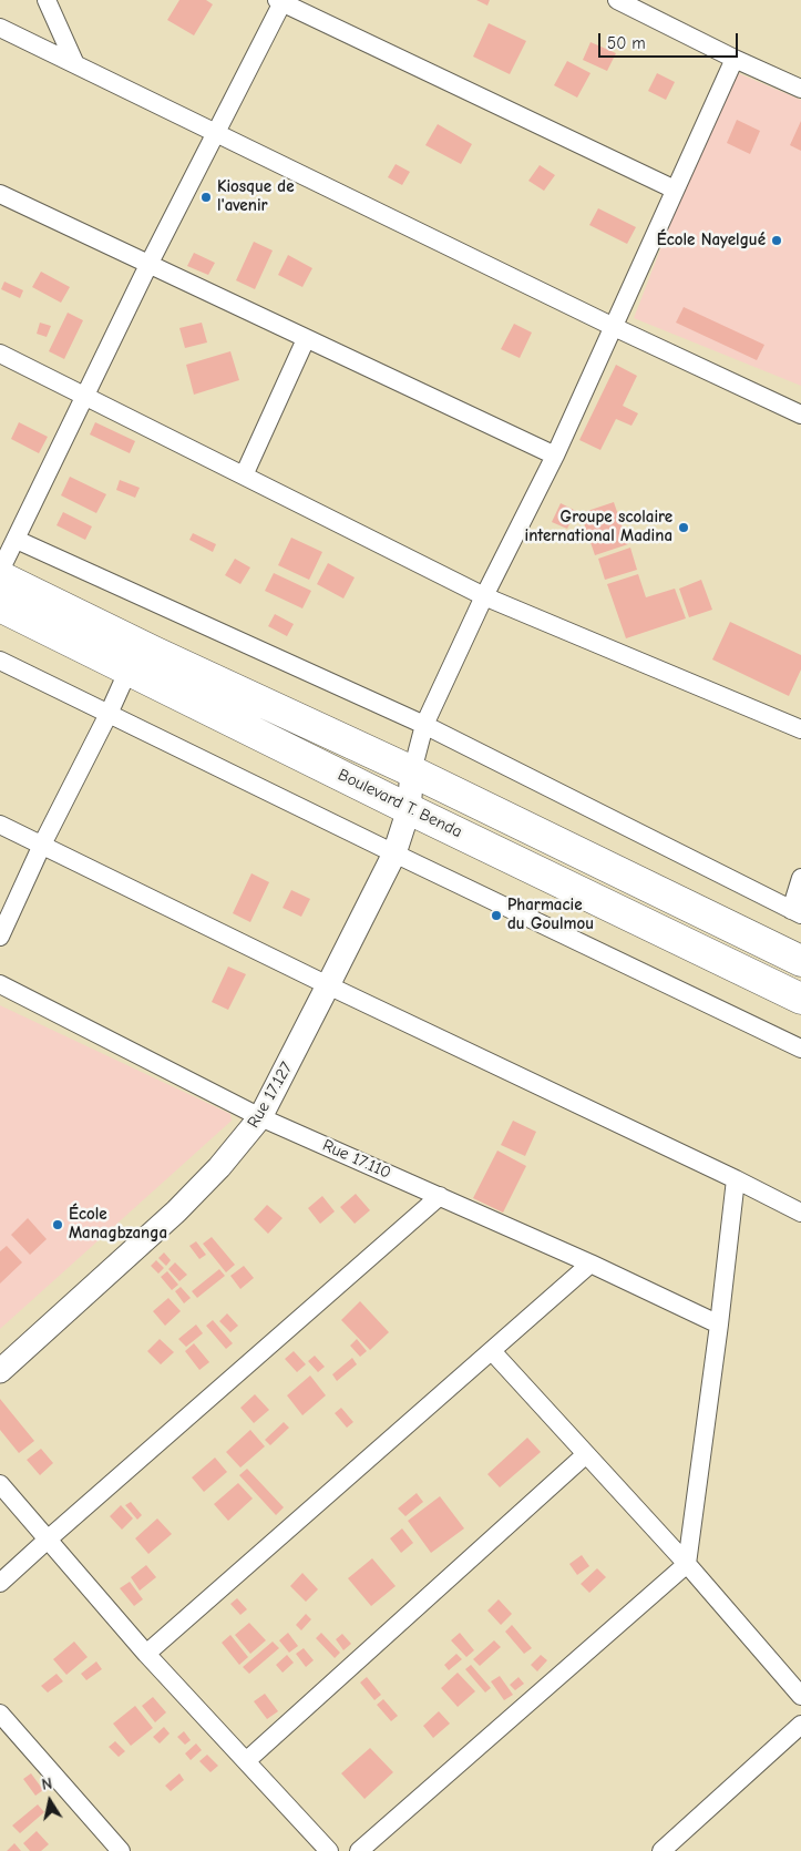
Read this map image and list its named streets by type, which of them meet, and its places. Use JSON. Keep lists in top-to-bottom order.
{
  "streets": {
    "highway": ["Boulevard T. Benda"],
    "street": ["Rue 17.127", "Rue 17.110"]
  },
  "crossings": [
    ["Boulevard T. Benda", "Rue 17.127"],
    ["Rue 17.127", "Rue 17.110"]
  ],
  "places": [
    "Kiosque de l'avenir",
    "École Nayelgué",
    "Groupe scolaire international Madina",
    "Pharmacie du Goulmou",
    "École Managbzanga"
  ],
  "scale_bar": "50 m",
  "north": "top"
}
